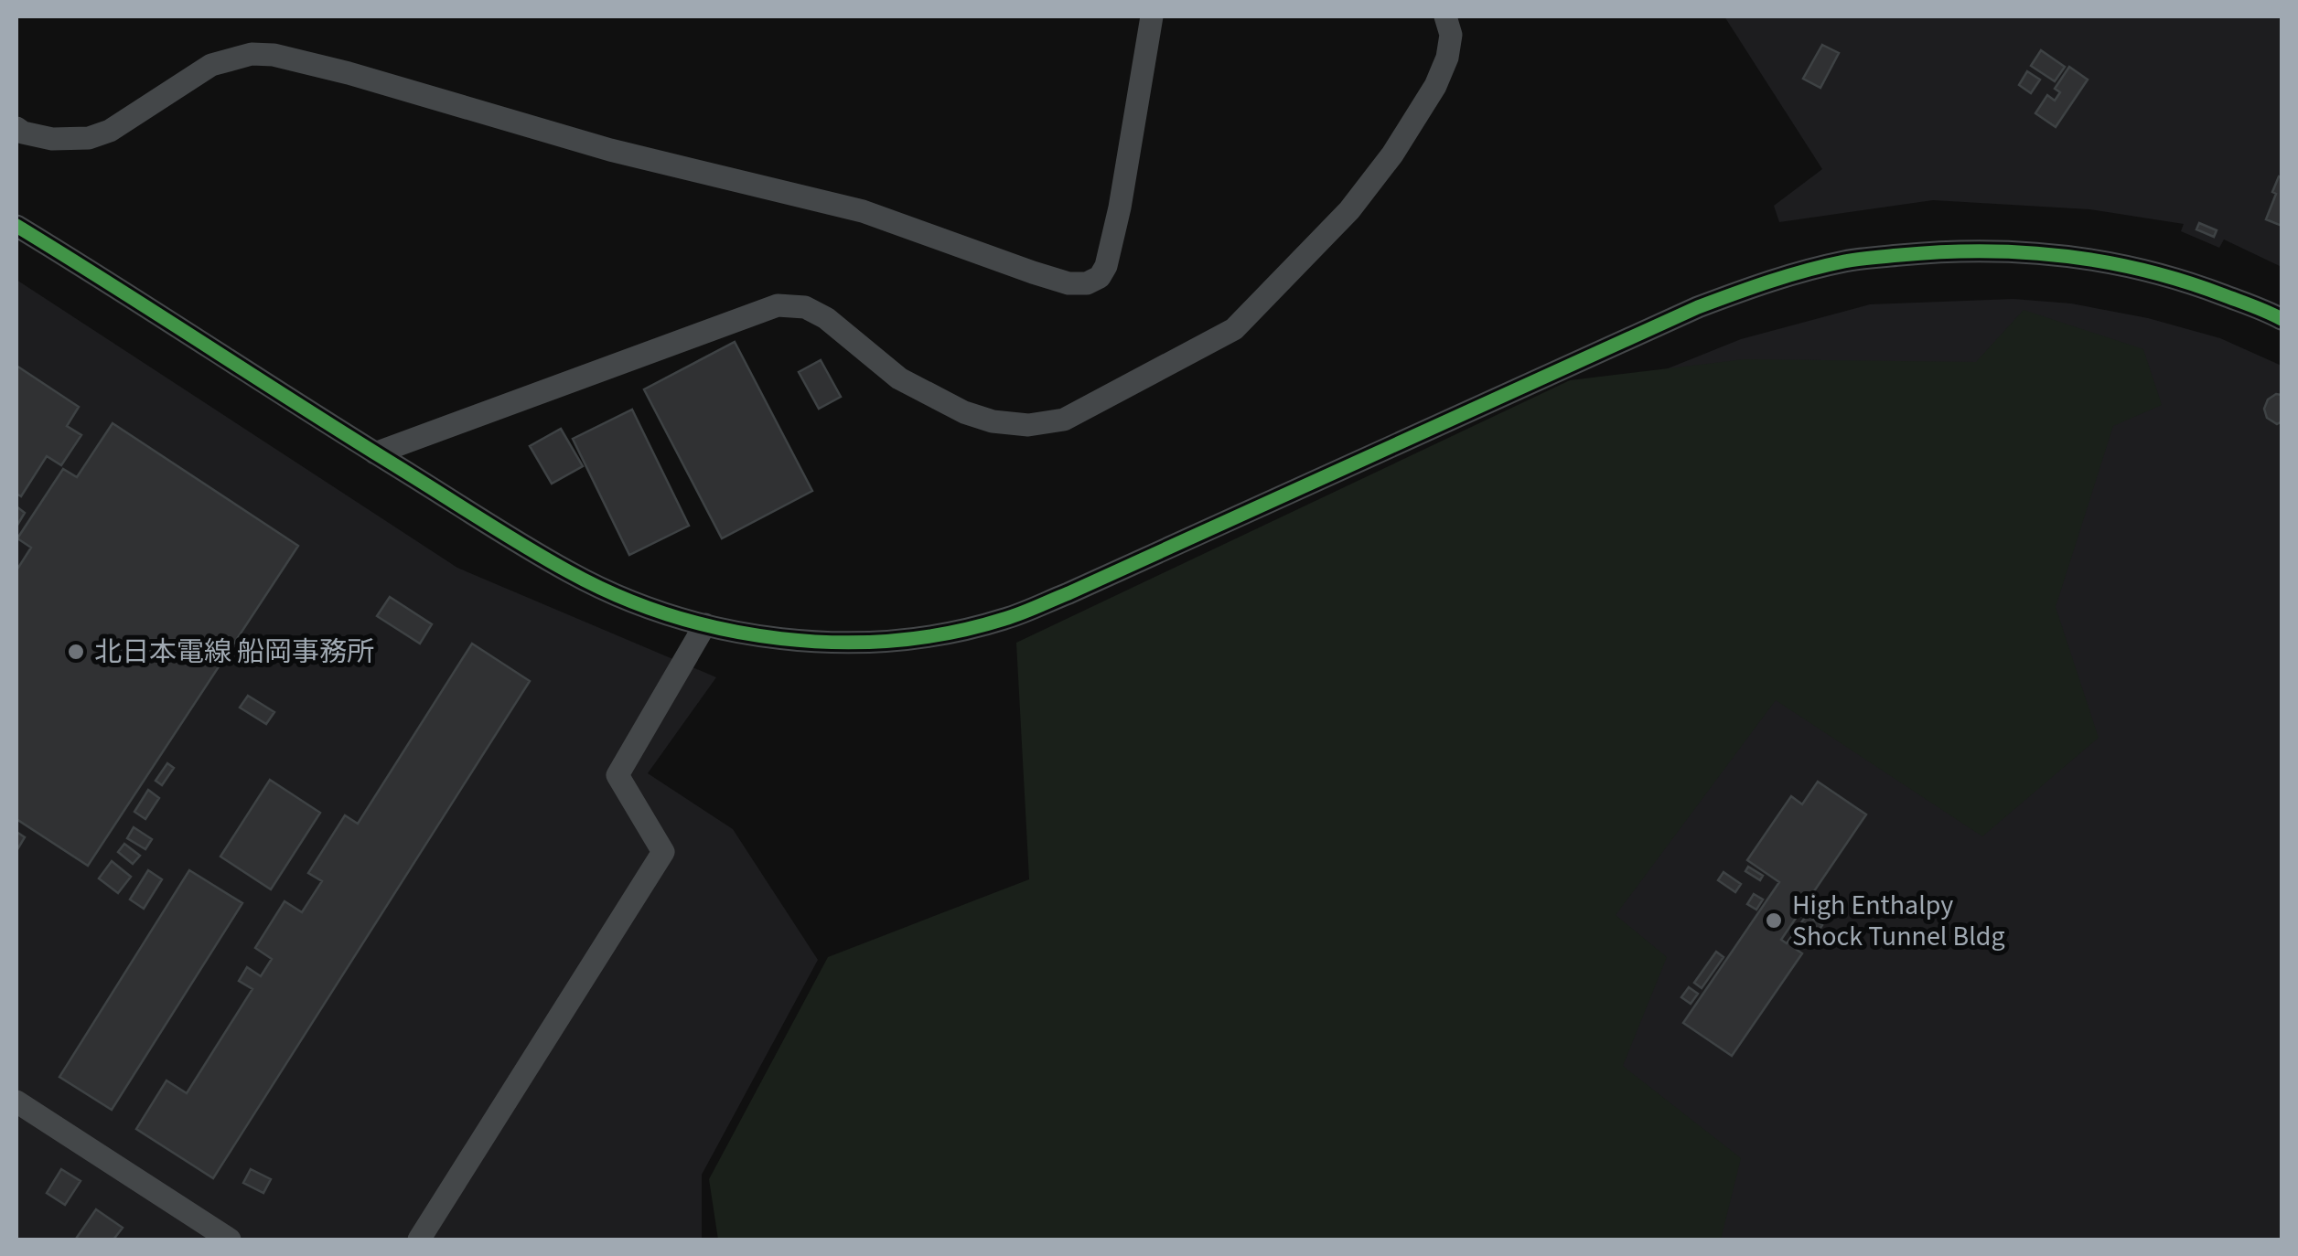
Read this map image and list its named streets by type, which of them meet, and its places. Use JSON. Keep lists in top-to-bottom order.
{
  "places": ["北日本電線 船岡事務所", "High Enthalpy Shock Tunnel Bldg"]
}
